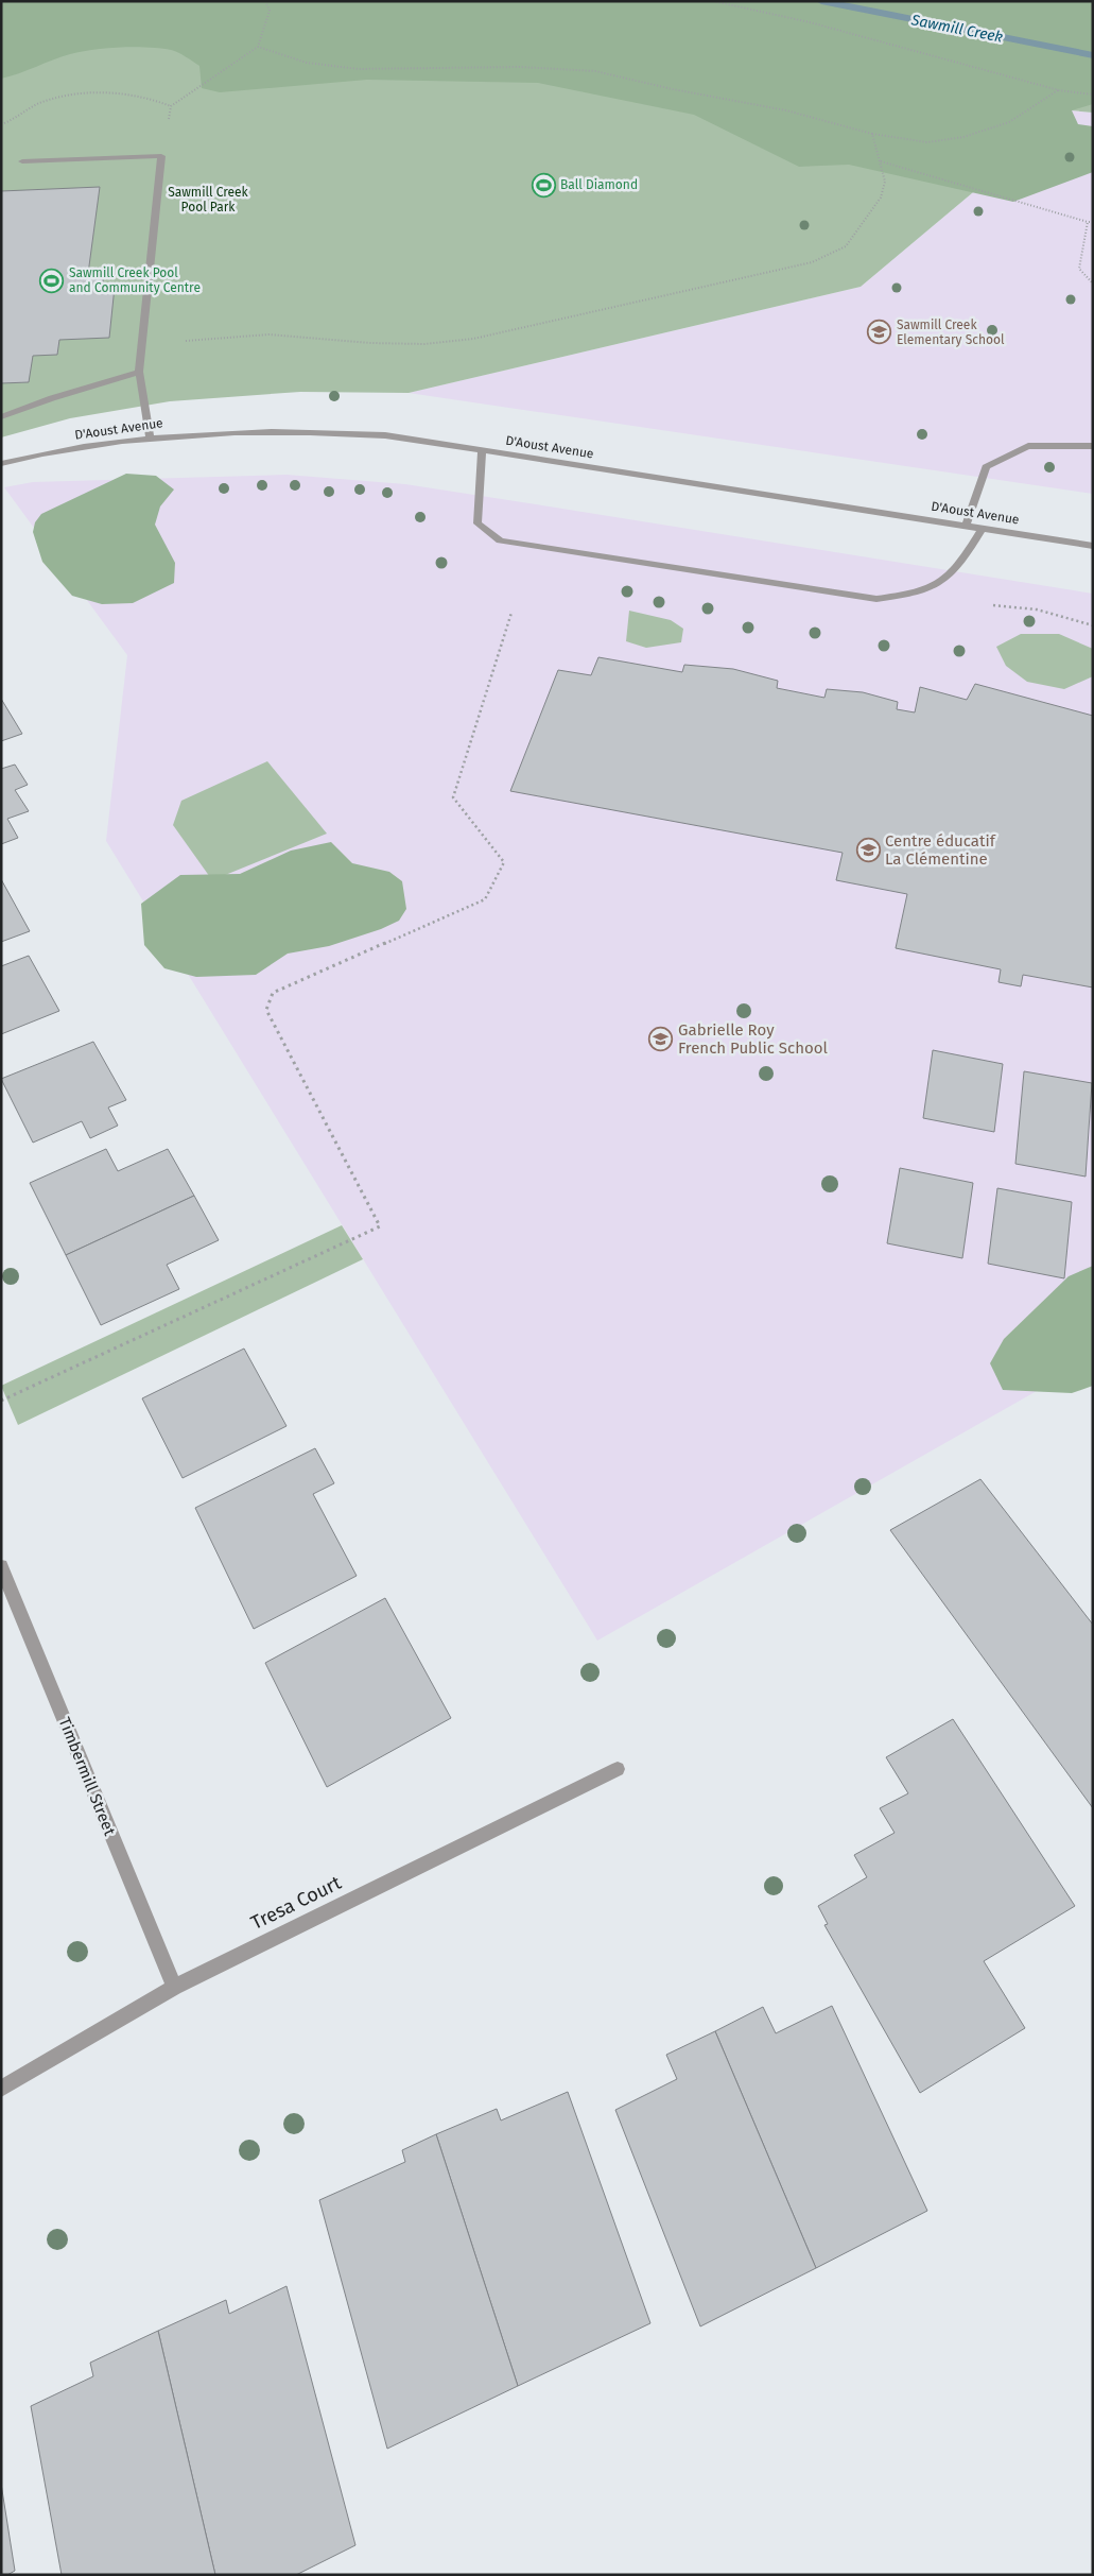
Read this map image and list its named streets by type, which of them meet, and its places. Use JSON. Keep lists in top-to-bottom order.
{
  "streets": {
    "street": ["D'Aoust Avenue", "Timbermill Street", "Tresa Court"]
  },
  "crossings": [
    ["Timbermill Street", "Tresa Court"]
  ],
  "water": ["Sawmill Creek"],
  "parks": ["Sawmill Creek Pool Park"],
  "places": {
    "sports": ["Ball Diamond", "Sawmill Creek Pool and Community Centre"],
    "school or university": ["Sawmill Creek Elementary School", "Centre éducatif La Clémentine", "Gabrielle Roy French Public School"]
  }
}
